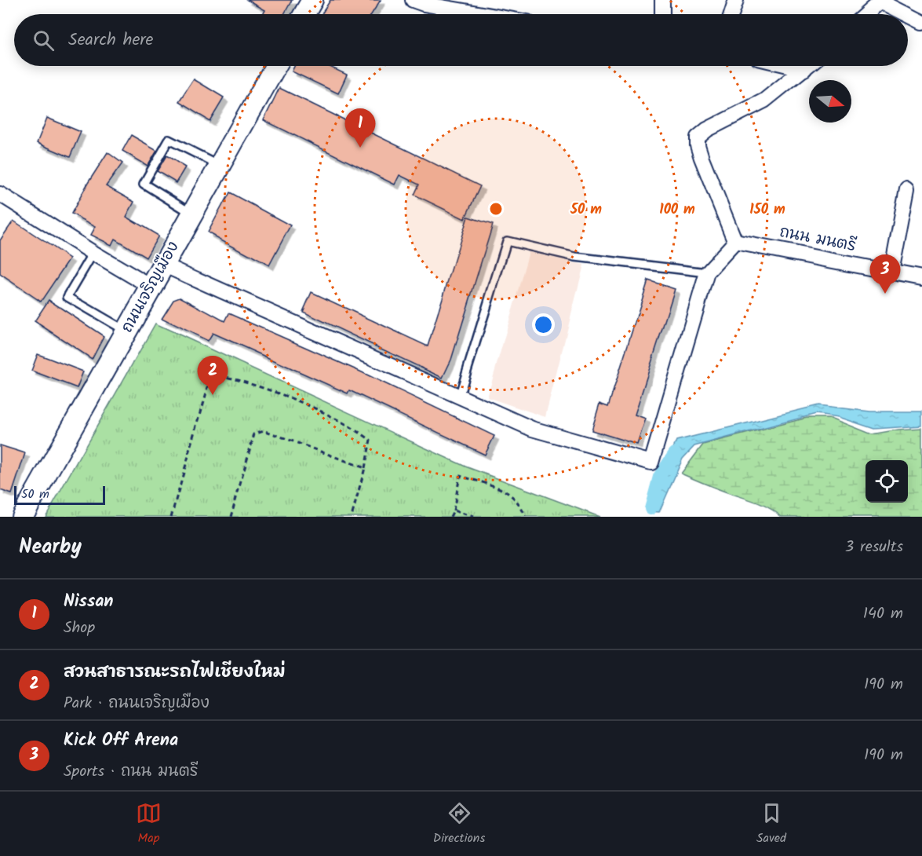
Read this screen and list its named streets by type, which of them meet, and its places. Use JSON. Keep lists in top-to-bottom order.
{
  "streets": {
    "main road": ["ถนนเจริญเมือง"],
    "street": ["ถนน มนตรี"]
  },
  "scale_bar": "50 m",
  "north": "right",
  "page": {
    "search": "Search here",
    "pins": ["1", "3", "2"],
    "scale": "50 m",
    "heading": ["Nearby", "3 results"],
    "list": [
      {
        "mark": "1",
        "name": "Nissan",
        "note": "Shop",
        "value": "140 m"
      },
      {
        "mark": "2",
        "name": "สวนสาธารณะรถไฟเชียงใหม่",
        "note": "Park · ถนนเจริญเมือง",
        "value": "190 m"
      },
      {
        "mark": "3",
        "name": "Kick Off Arena",
        "note": "Sports · ถนน มนตรี",
        "value": "190 m"
      }
    ],
    "nav": ["Map", "Directions", "Saved"]
  },
  "rings": ["50 m", "100 m", "150 m"]
}
